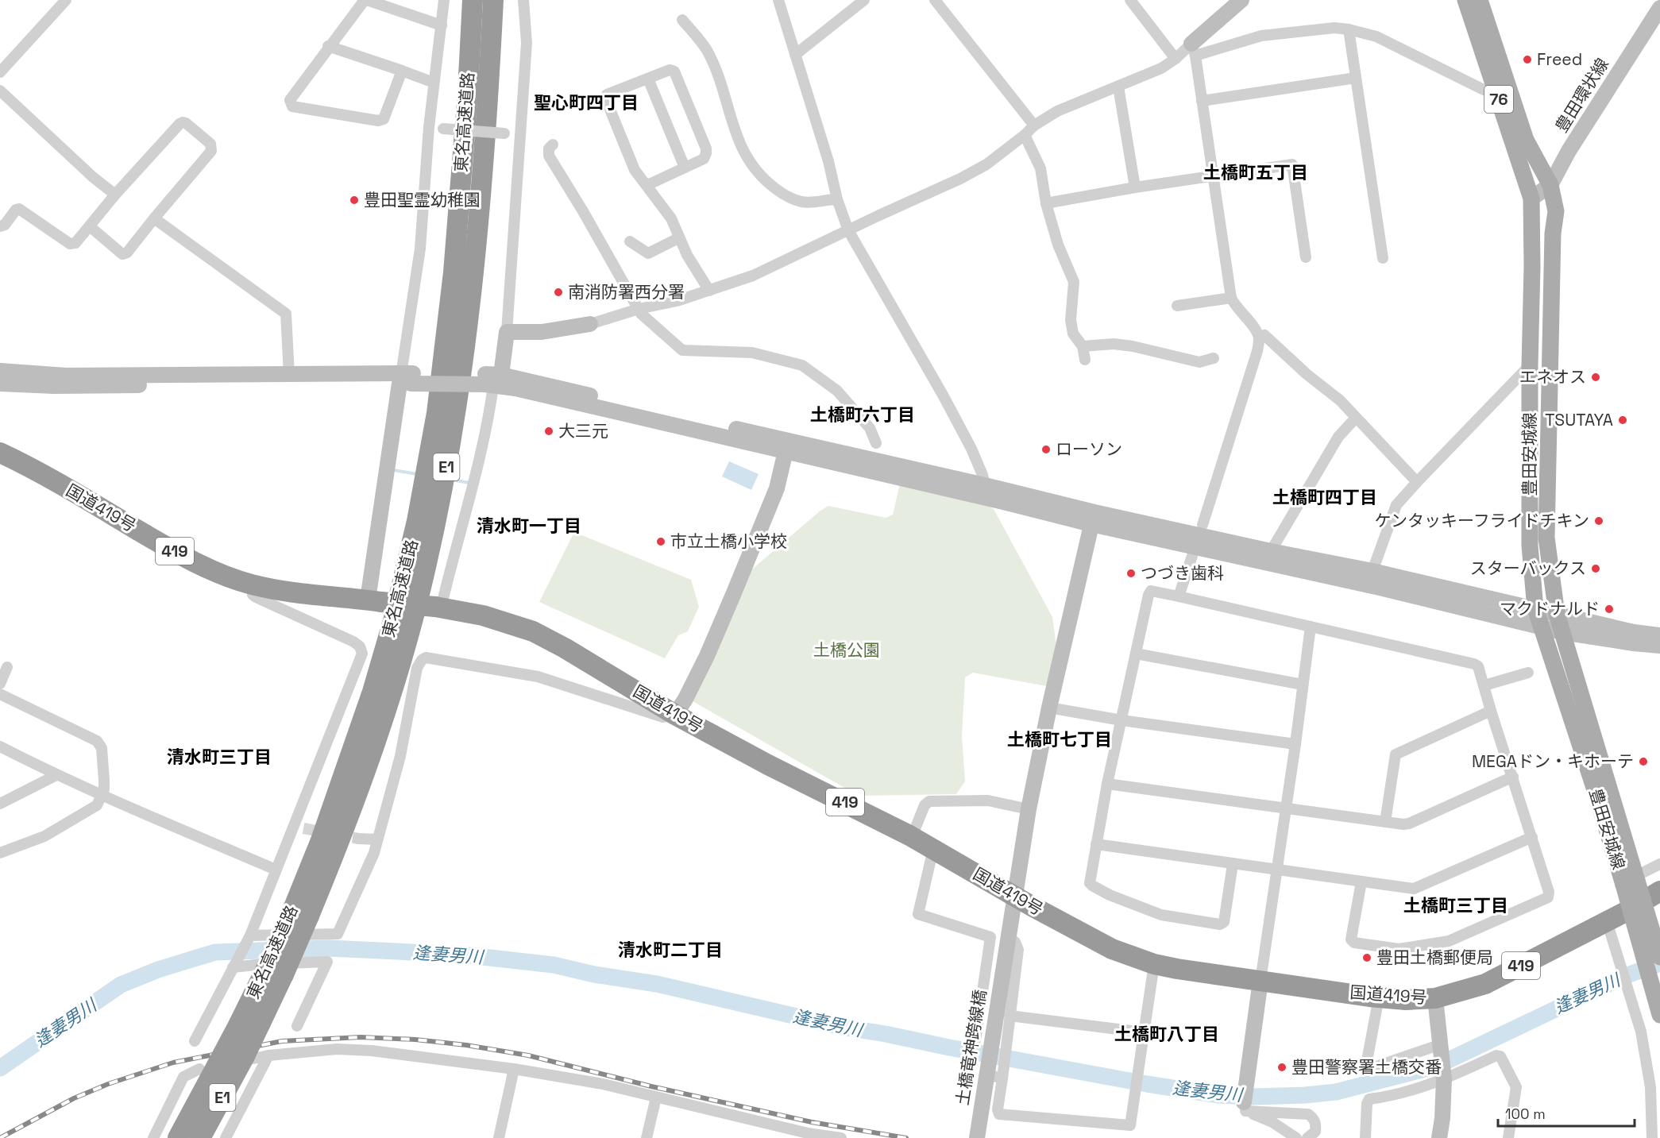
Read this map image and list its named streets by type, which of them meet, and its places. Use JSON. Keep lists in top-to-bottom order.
{
  "streets": {
    "highway": [
      "東名高速道路",
      "E1",
      "国道419号",
      "419"
    ],
    "main road": ["76", "豊田安城線"],
    "street": ["豊田環状線", "土橋竜神跨線橋"]
  },
  "crossings": [
    ["豊田環状線", "豊田安城線"],
    ["国道419号", "土橋竜神跨線橋"]
  ],
  "districts": [
    "聖心町四丁目",
    "土橋町五丁目",
    "土橋町六丁目",
    "土橋町四丁目",
    "清水町一丁目",
    "土橋町七丁目",
    "清水町三丁目",
    "土橋町三丁目",
    "清水町二丁目",
    "土橋町八丁目"
  ],
  "water": ["逢妻男川"],
  "parks": ["土橋公園"],
  "places": [
    "Freed",
    "豊田聖霊幼稚園",
    "南消防署西分署",
    "エネオス",
    "TSUTAYA",
    "大三元",
    "ローソン",
    "ケンタッキーフライドチキン",
    "市立土橋小学校",
    "スターバックス",
    "つづき歯科",
    "マクドナルド",
    "MEGAドン・キホーテ",
    "豊田土橋郵便局",
    "豊田警察署土橋交番"
  ],
  "scale_bar": "100 m"
}
